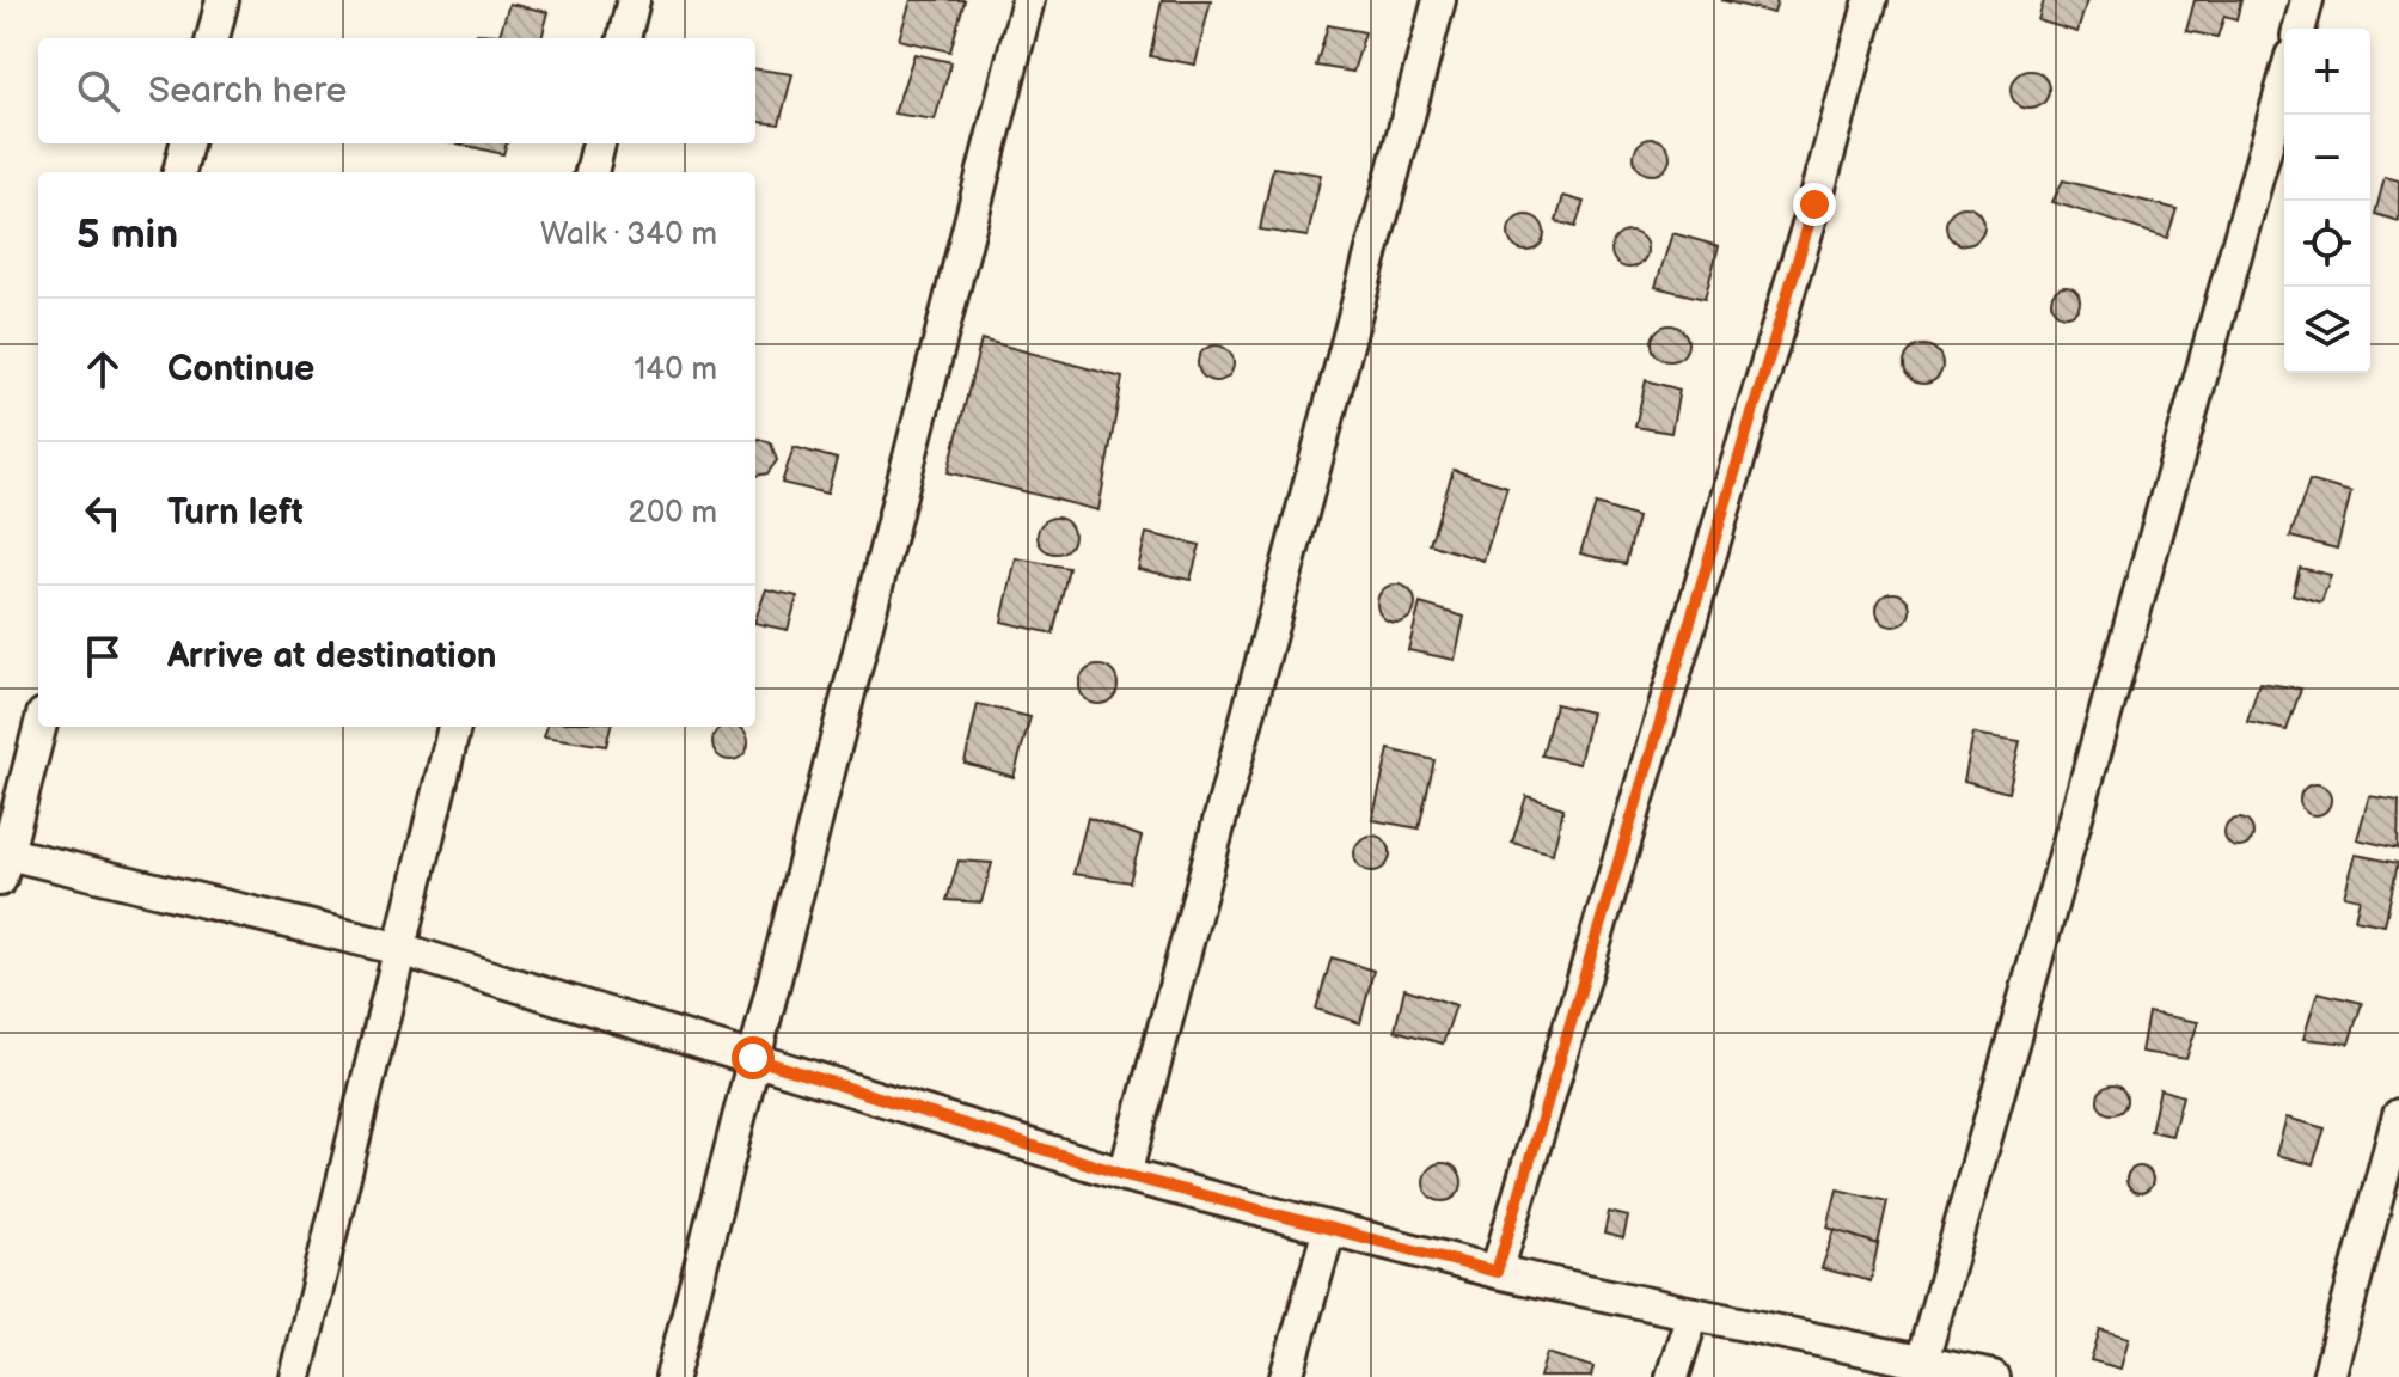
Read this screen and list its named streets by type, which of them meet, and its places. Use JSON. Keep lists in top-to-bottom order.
{
  "page": {
    "map_buttons": ["+", "−"],
    "search": "Search here",
    "heading": ["5 min", "Walk · 340 m"],
    "list": [
      ["Continue", "140 m"],
      ["Turn left", "200 m"],
      "Arrive at destination"
    ]
  }
}
